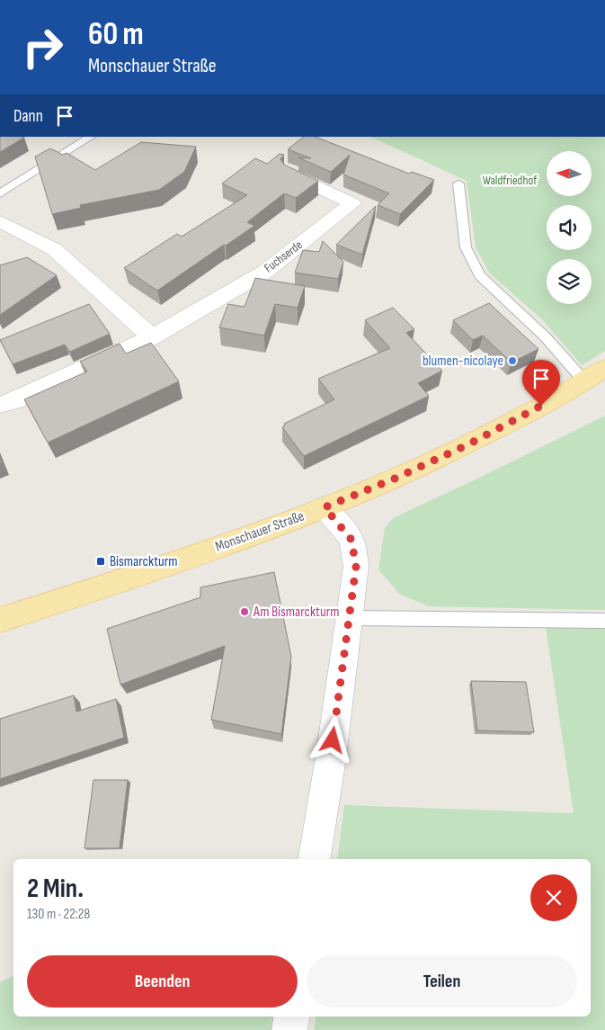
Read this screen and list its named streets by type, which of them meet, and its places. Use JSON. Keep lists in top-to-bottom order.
{
  "streets": {
    "main road": ["Monschauer Straße"],
    "street": ["Fuchserde"]
  },
  "parks": ["Waldfriedhof"],
  "places": {
    "other": ["blumen-nicolaye", "Am Bismarckturm"],
    "transit": ["Bismarckturm"]
  },
  "north": "left",
  "page": {
    "turn": ["60 m", "Monschauer Straße"],
    "then": "Dann",
    "heading": ["2 Min.", "130 m · 22:28"],
    "buttons": ["Beenden", "Teilen"]
  }
}
